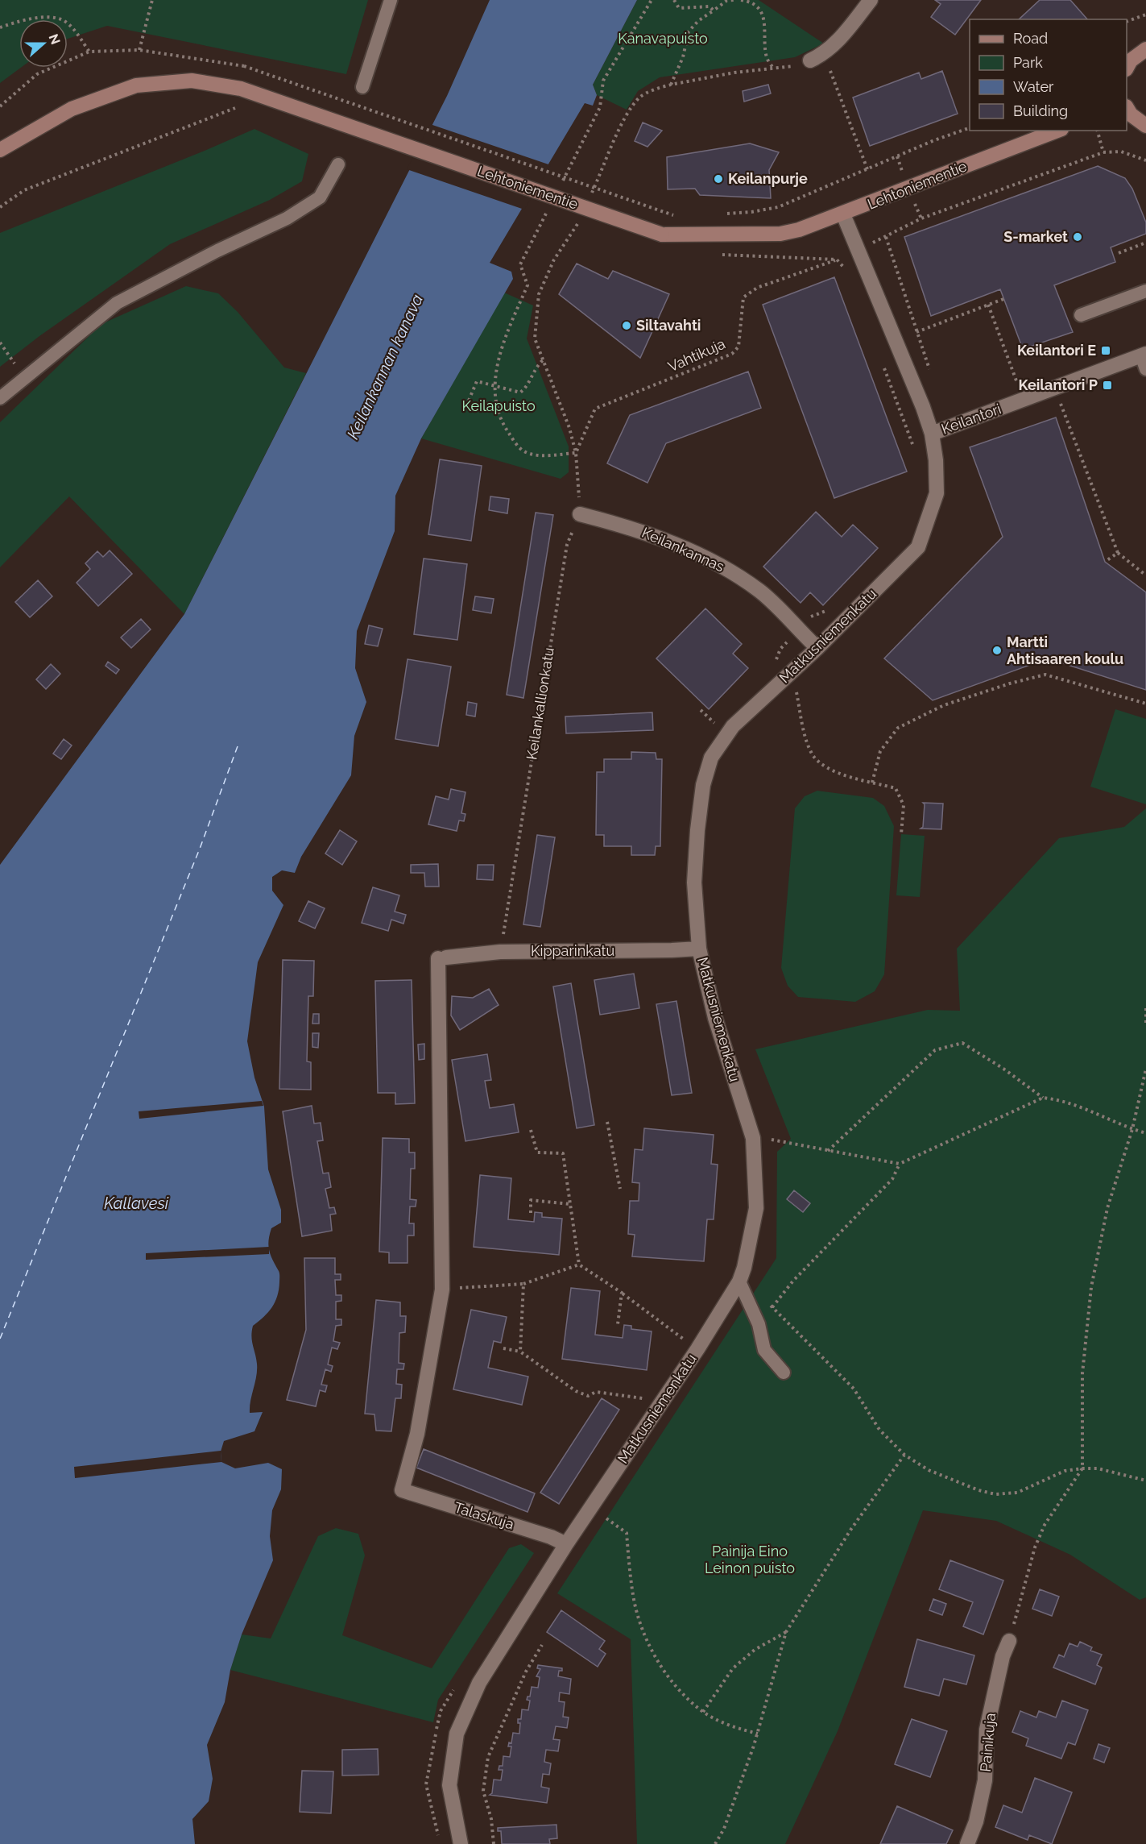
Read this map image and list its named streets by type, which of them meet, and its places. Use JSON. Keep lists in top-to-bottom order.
{
  "streets": {
    "main road": ["Lehtoniementie"],
    "street": [
      "Keilantori",
      "Keilankannas",
      "Matkusniemenkatu",
      "Kipparinkatu",
      "Talaskuja",
      "Painikuja"
    ],
    "path": ["Vahtikuja", "Keilankallionkatu"]
  },
  "crossings": [
    ["Lehtoniementie", "Matkusniemenkatu"],
    ["Keilantori", "Matkusniemenkatu"],
    ["Keilankannas", "Matkusniemenkatu"],
    ["Keilankannas", "Keilankallionkatu"],
    ["Matkusniemenkatu", "Kipparinkatu"],
    ["Matkusniemenkatu", "Talaskuja"],
    ["Keilankallionkatu", "Kipparinkatu"],
    ["Kipparinkatu", "Talaskuja"]
  ],
  "water": ["Keilankannan kanava", "Kallavesi"],
  "parks": ["Kanavapuisto", "Keilapuisto", "Painija Eino Leinon puisto"],
  "places": {
    "other": [
      "Keilanpurje",
      "S-market",
      "Siltavahti",
      "Martti Ahtisaaren koulu"
    ],
    "transit": ["Keilantori E", "Keilantori P"]
  },
  "legend": [
    "Road",
    "Park",
    "Water",
    "Building"
  ],
  "north": "right"
}
